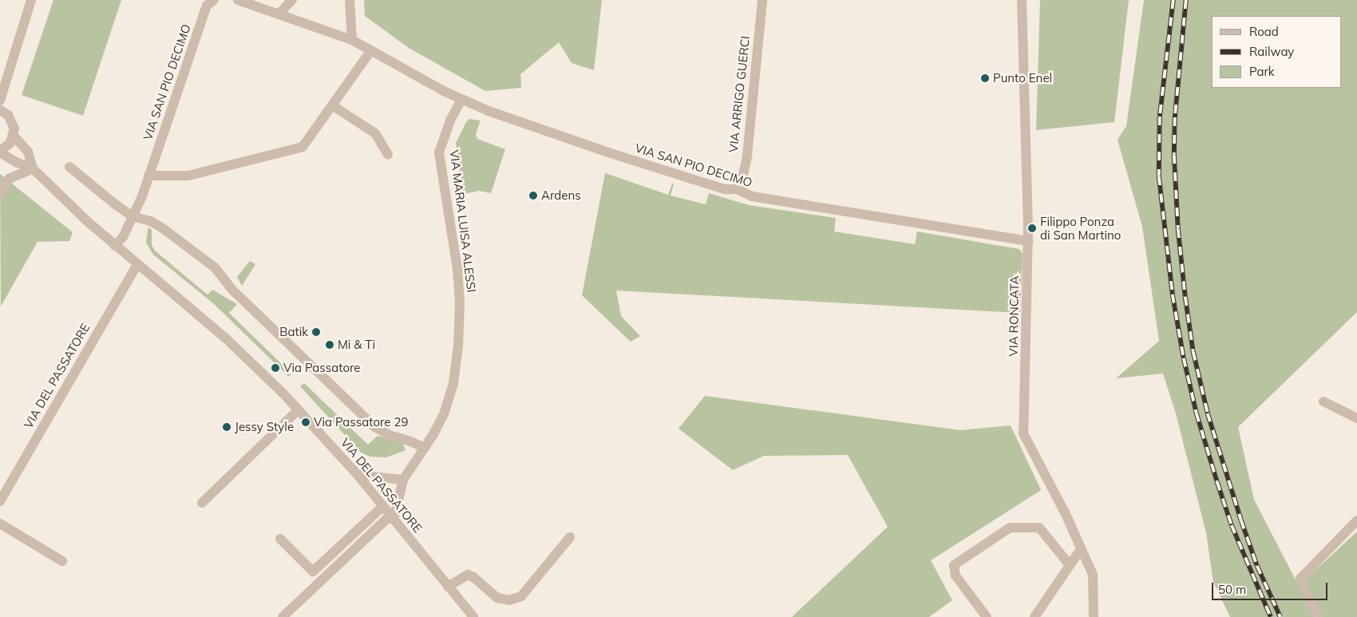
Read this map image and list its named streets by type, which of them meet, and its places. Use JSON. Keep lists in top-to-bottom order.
{
  "streets": {
    "street": [
      "VIA SAN PIO DECIMO",
      "VIA ARRIGO GUERCI",
      "VIA MARIA LUISA ALESSI",
      "VIA RONCATA",
      "VIA DEL PASSATORE"
    ]
  },
  "crossings": [
    ["VIA SAN PIO DECIMO", "VIA ARRIGO GUERCI"],
    ["VIA SAN PIO DECIMO", "VIA MARIA LUISA ALESSI"],
    ["VIA SAN PIO DECIMO", "VIA RONCATA"],
    ["VIA SAN PIO DECIMO", "VIA DEL PASSATORE"],
    ["VIA MARIA LUISA ALESSI", "VIA DEL PASSATORE"]
  ],
  "places": [
    "Punto Enel",
    "Ardens",
    "Filippo Ponza di San Martino",
    "Batik",
    "Mi & Ti",
    "Via Passatore",
    "Via Passatore 29",
    "Jessy Style"
  ],
  "legend": ["Road", "Railway", "Park"],
  "scale_bar": "50 m"
}
